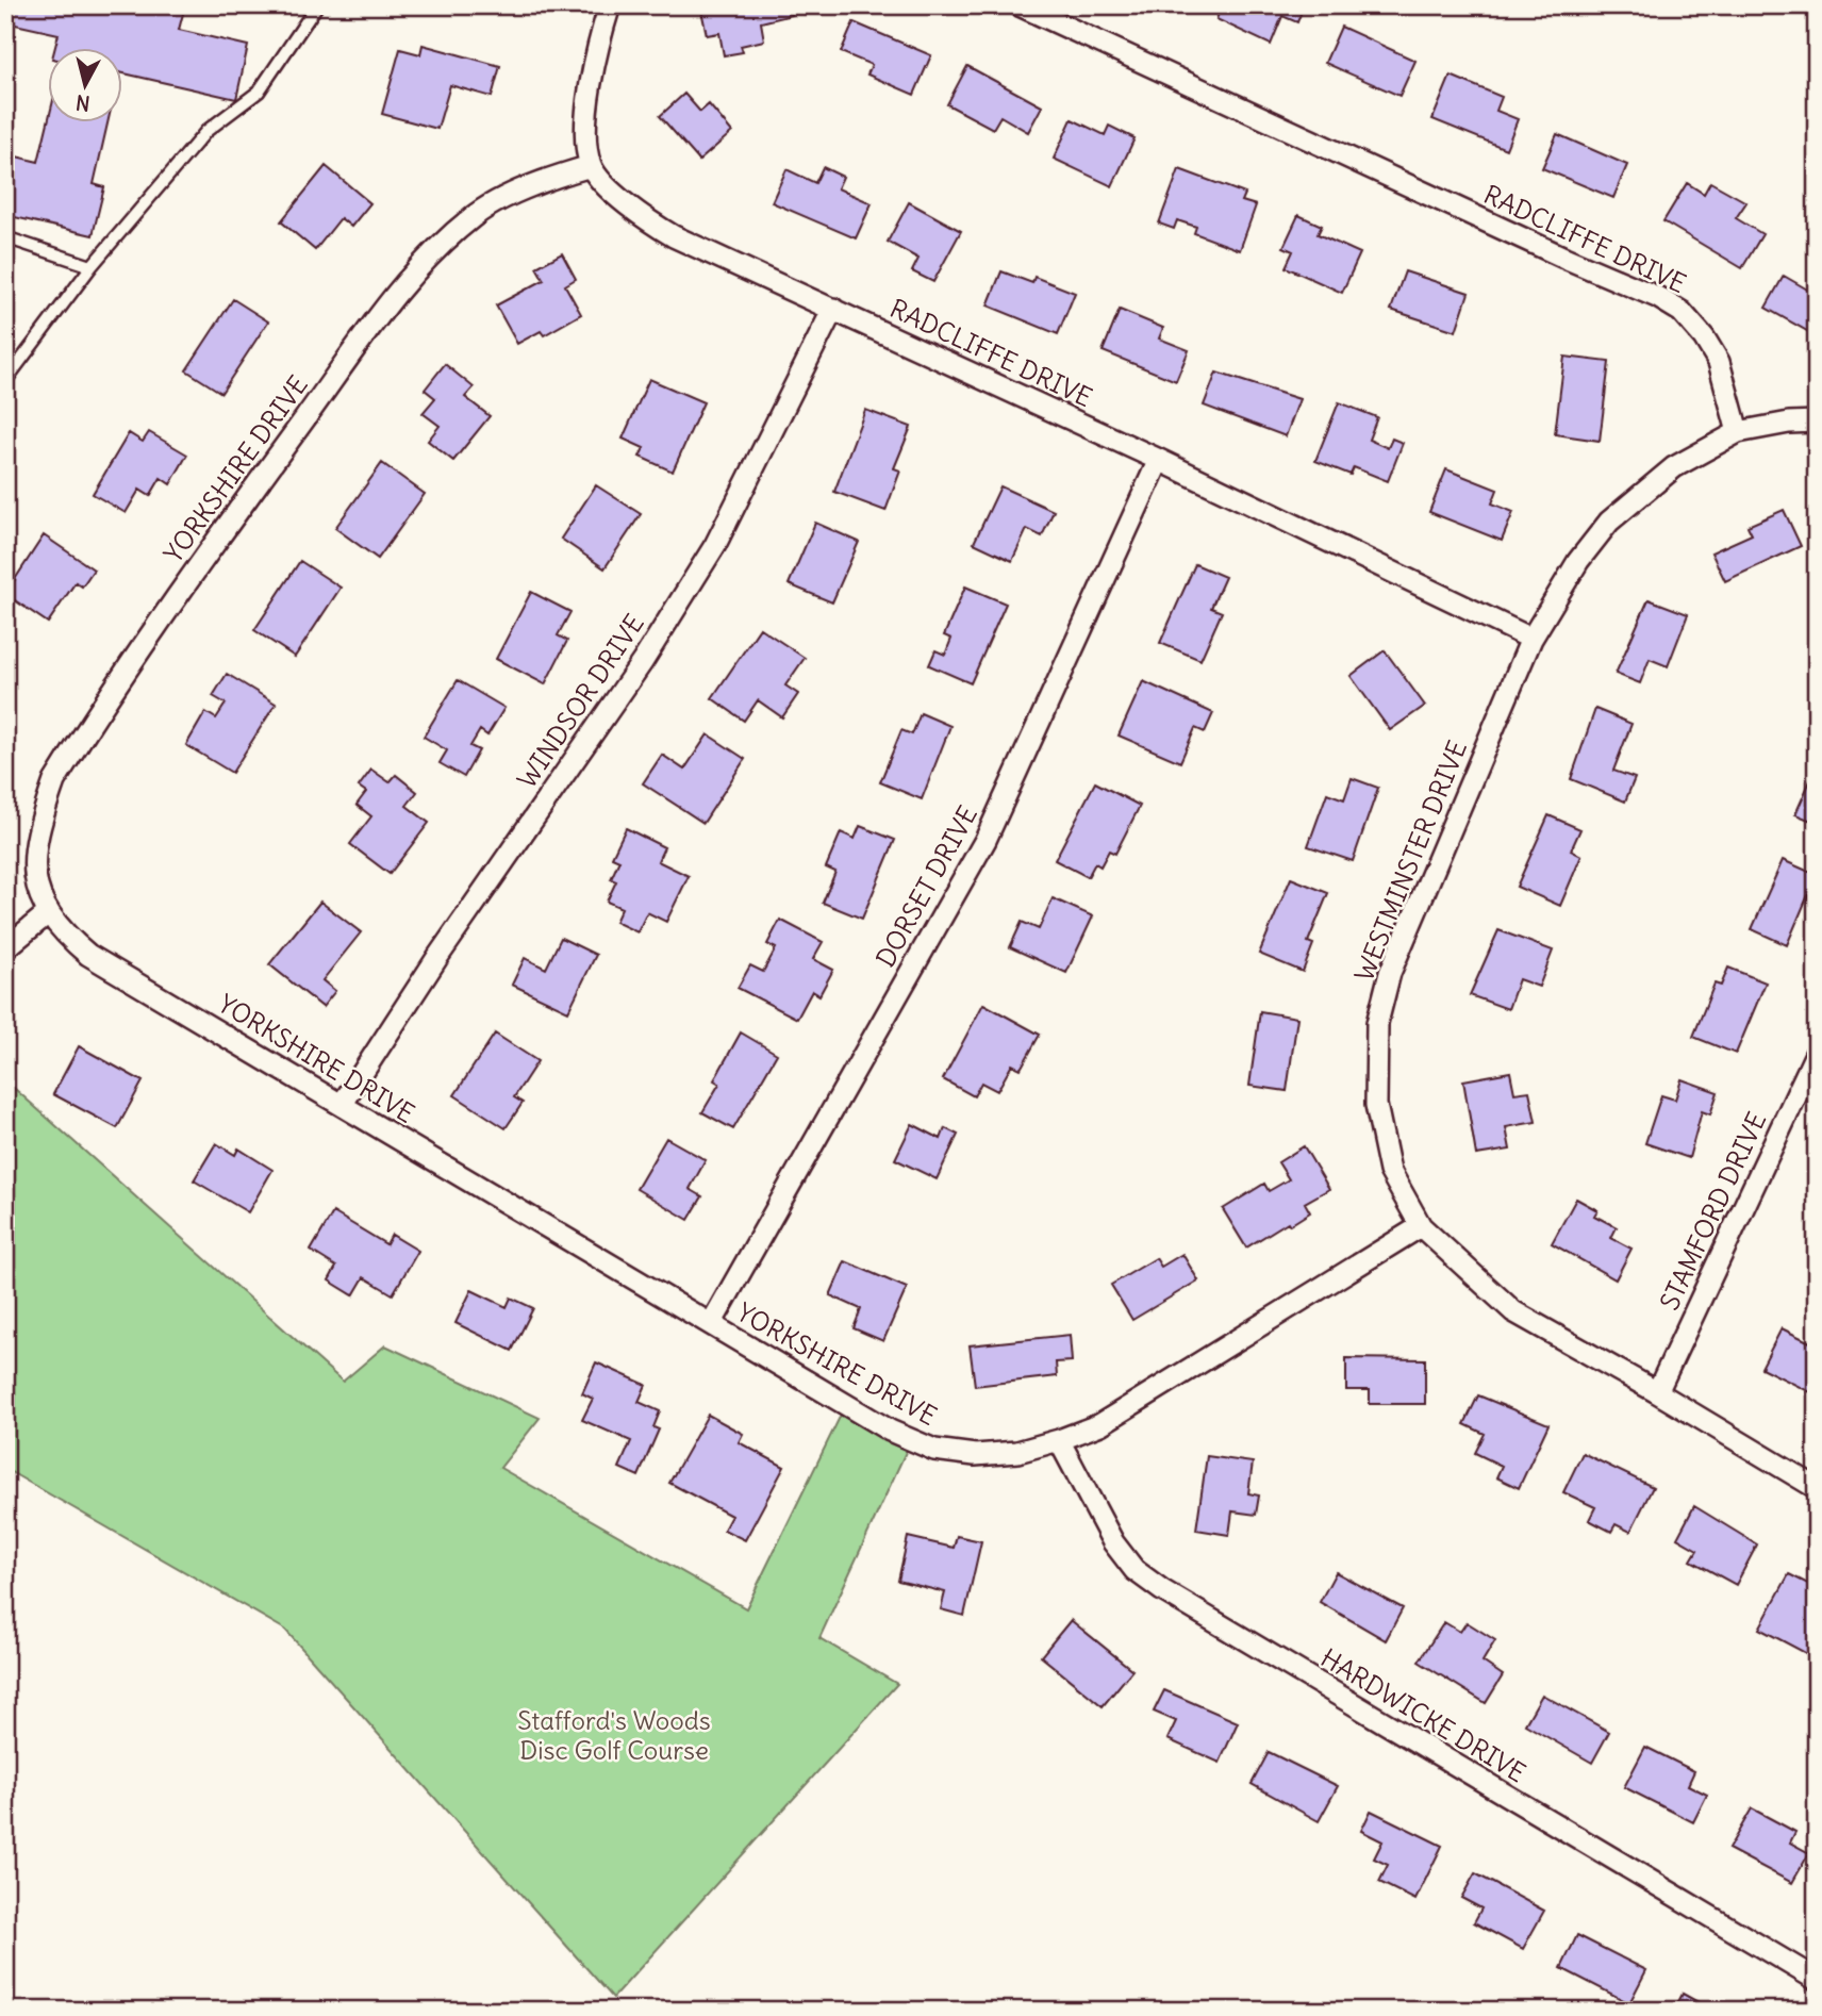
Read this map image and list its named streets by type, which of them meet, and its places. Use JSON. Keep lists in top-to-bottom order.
{
  "streets": {
    "street": [
      "RADCLIFFE DRIVE",
      "YORKSHIRE DRIVE",
      "WINDSOR DRIVE",
      "WESTMINSTER DRIVE",
      "DORSET DRIVE",
      "STAMFORD DRIVE",
      "HARDWICKE DRIVE"
    ]
  },
  "crossings": [
    ["RADCLIFFE DRIVE", "YORKSHIRE DRIVE"],
    ["RADCLIFFE DRIVE", "WINDSOR DRIVE"],
    ["RADCLIFFE DRIVE", "WESTMINSTER DRIVE"],
    ["RADCLIFFE DRIVE", "DORSET DRIVE"],
    ["YORKSHIRE DRIVE", "WINDSOR DRIVE"],
    ["YORKSHIRE DRIVE", "WESTMINSTER DRIVE"],
    ["YORKSHIRE DRIVE", "DORSET DRIVE"],
    ["YORKSHIRE DRIVE", "HARDWICKE DRIVE"],
    ["WESTMINSTER DRIVE", "STAMFORD DRIVE"]
  ],
  "parks": ["Stafford's Woods Disc Golf Course"],
  "north": "bottom"
}
